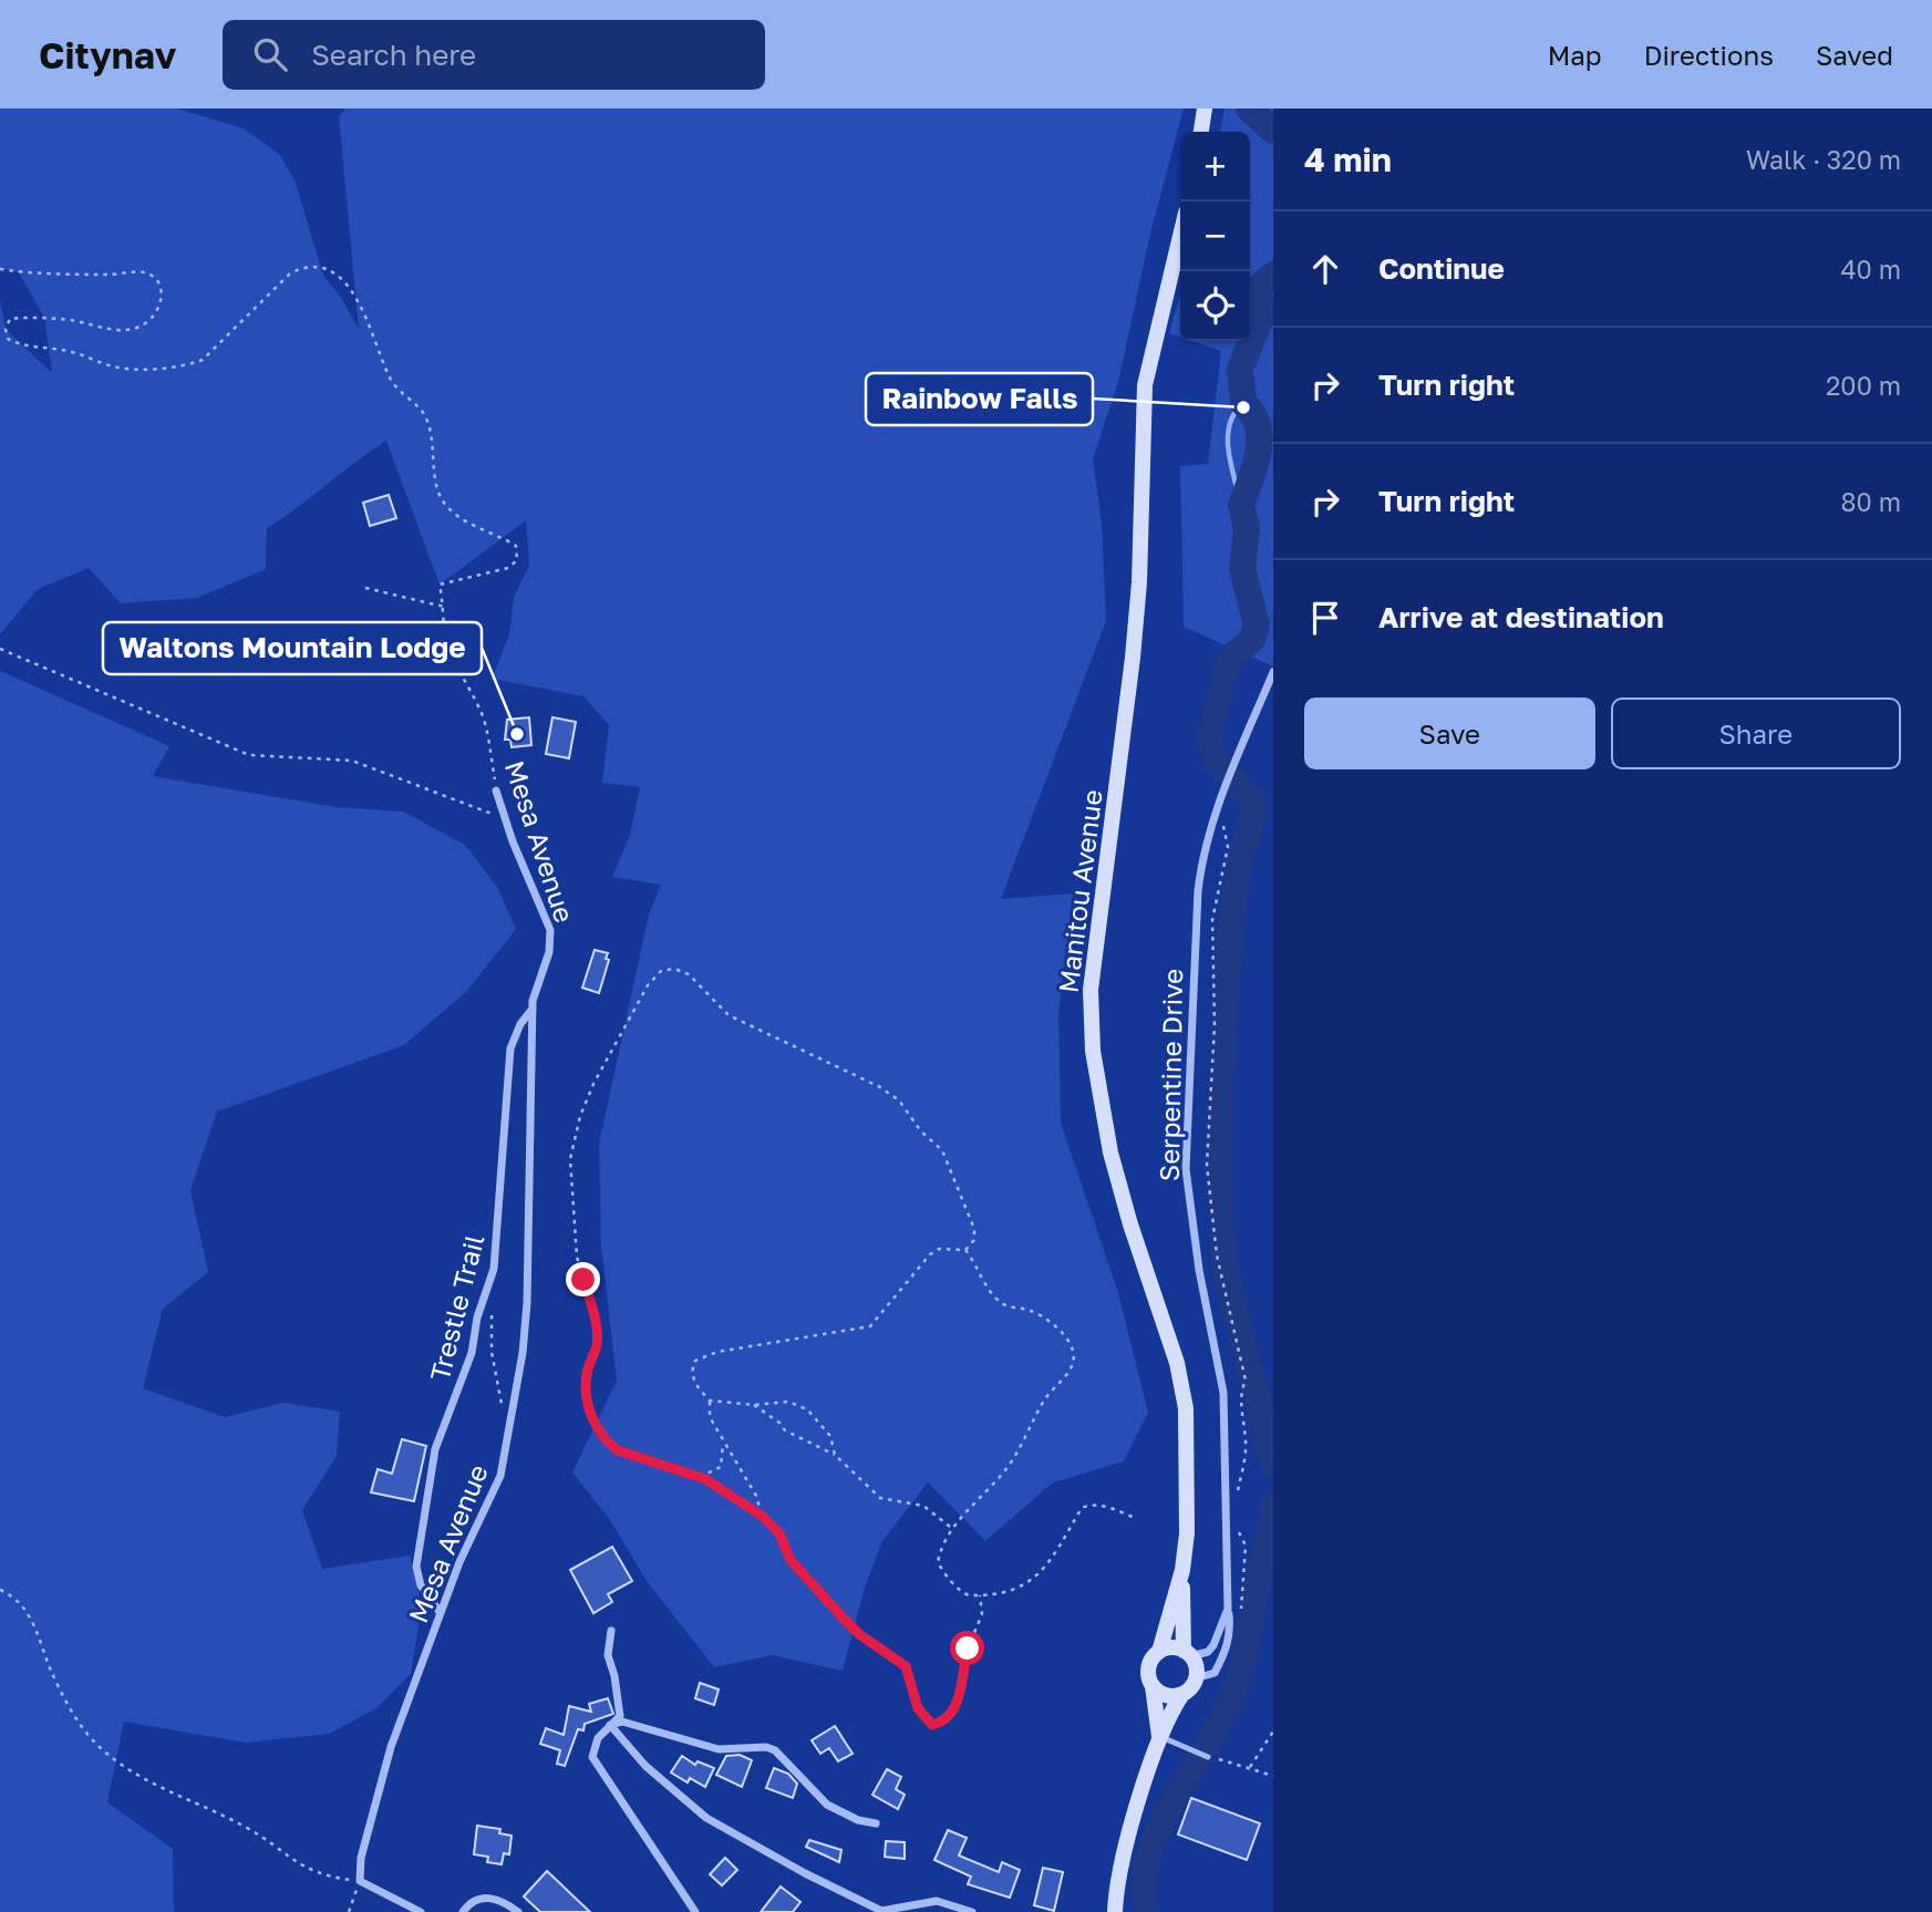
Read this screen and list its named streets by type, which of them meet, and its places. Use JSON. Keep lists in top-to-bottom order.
{
  "streets": {
    "main road": ["Manitou Avenue"],
    "street": ["Mesa Avenue", "Serpentine Drive", "Trestle Trail"]
  },
  "crossings": [
    ["Mesa Avenue", "Trestle Trail"],
    ["Manitou Avenue", "Serpentine Drive"]
  ],
  "places": ["Rainbow Falls", "Waltons Mountain Lodge"],
  "page": {
    "header": "Citynav",
    "search": "Search here",
    "nav": ["Map", "Directions", "Saved"],
    "heading": ["4 min", "Walk · 320 m"],
    "map_buttons": ["+", "−"],
    "list": [
      ["Continue", "40 m"],
      ["Turn right", "200 m"],
      ["Turn right", "80 m"],
      "Arrive at destination"
    ],
    "buttons": ["Save", "Share"]
  }
}
